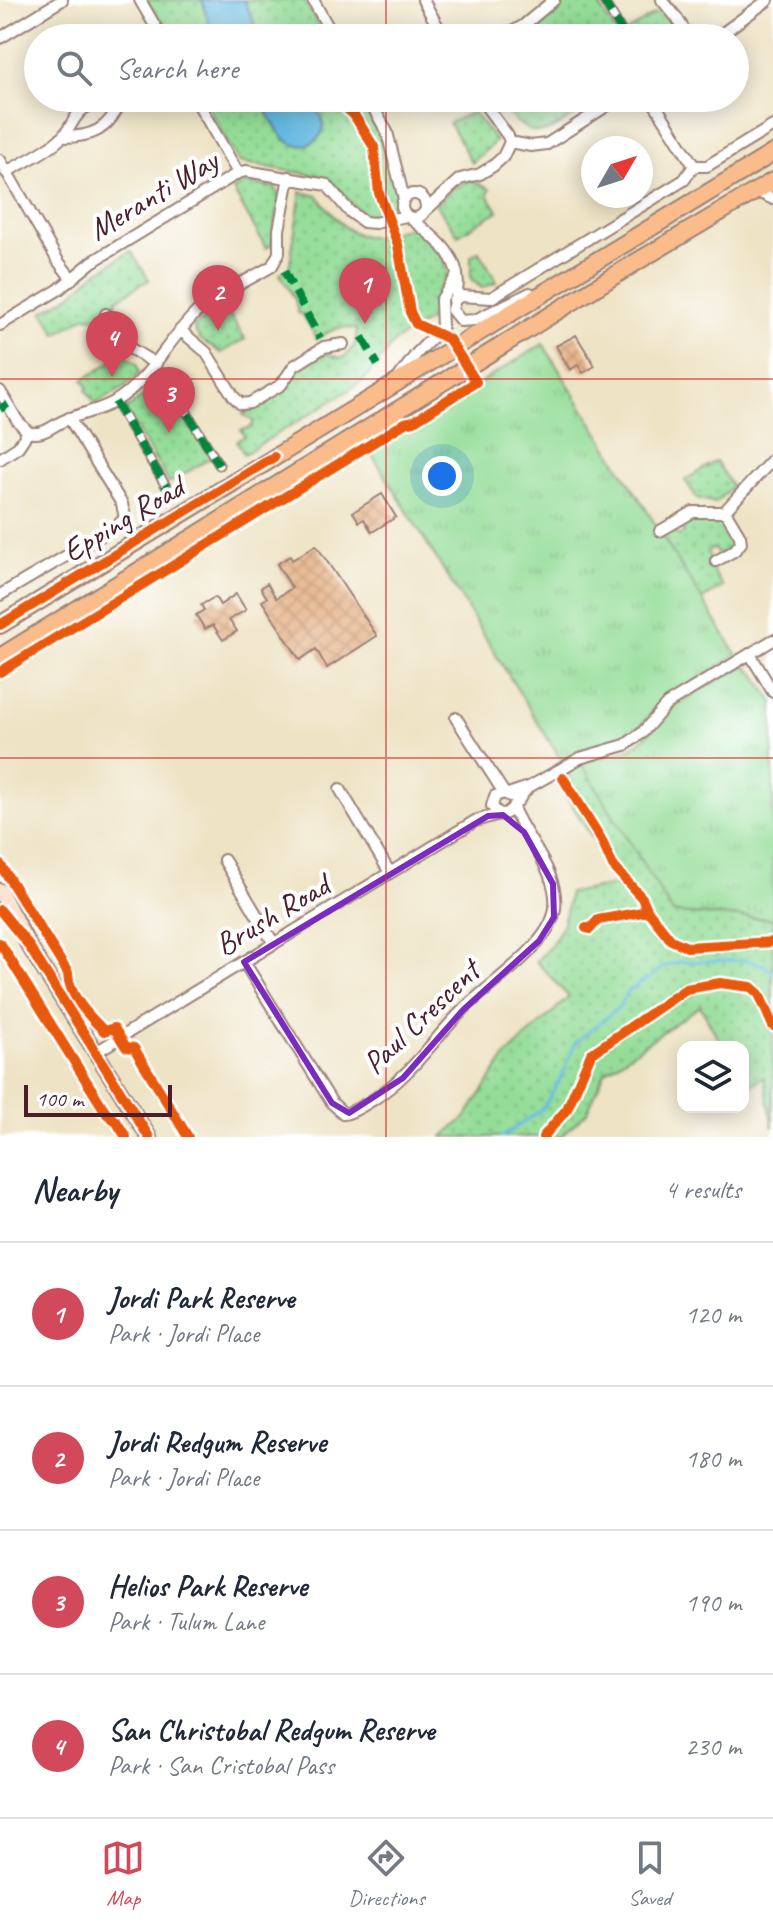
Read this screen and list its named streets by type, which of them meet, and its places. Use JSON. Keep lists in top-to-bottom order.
{
  "streets": {
    "main road": ["Epping Road"],
    "street": ["Meranti Way", "Brush Road", "Paul Crescent"]
  },
  "crossings": [
    ["Brush Road", "Paul Crescent"]
  ],
  "scale_bar": "100 m",
  "north": "top right",
  "page": {
    "search": "Search here",
    "pins": [
      "1",
      "2",
      "4",
      "3"
    ],
    "scale": "100 m",
    "heading": ["Nearby", "4 results"],
    "list": [
      {
        "mark": "1",
        "name": "Jordi Park Reserve",
        "note": "Park · Jordi Place",
        "value": "120 m"
      },
      {
        "mark": "2",
        "name": "Jordi Redgum Reserve",
        "note": "Park · Jordi Place",
        "value": "180 m"
      },
      {
        "mark": "3",
        "name": "Helios Park Reserve",
        "note": "Park · Tulum Lane",
        "value": "190 m"
      },
      {
        "mark": "4",
        "name": "San Christobal Redgum Reserve",
        "note": "Park · San Cristobal Pass",
        "value": "230 m"
      }
    ],
    "nav": ["Map", "Directions", "Saved"]
  }
}
